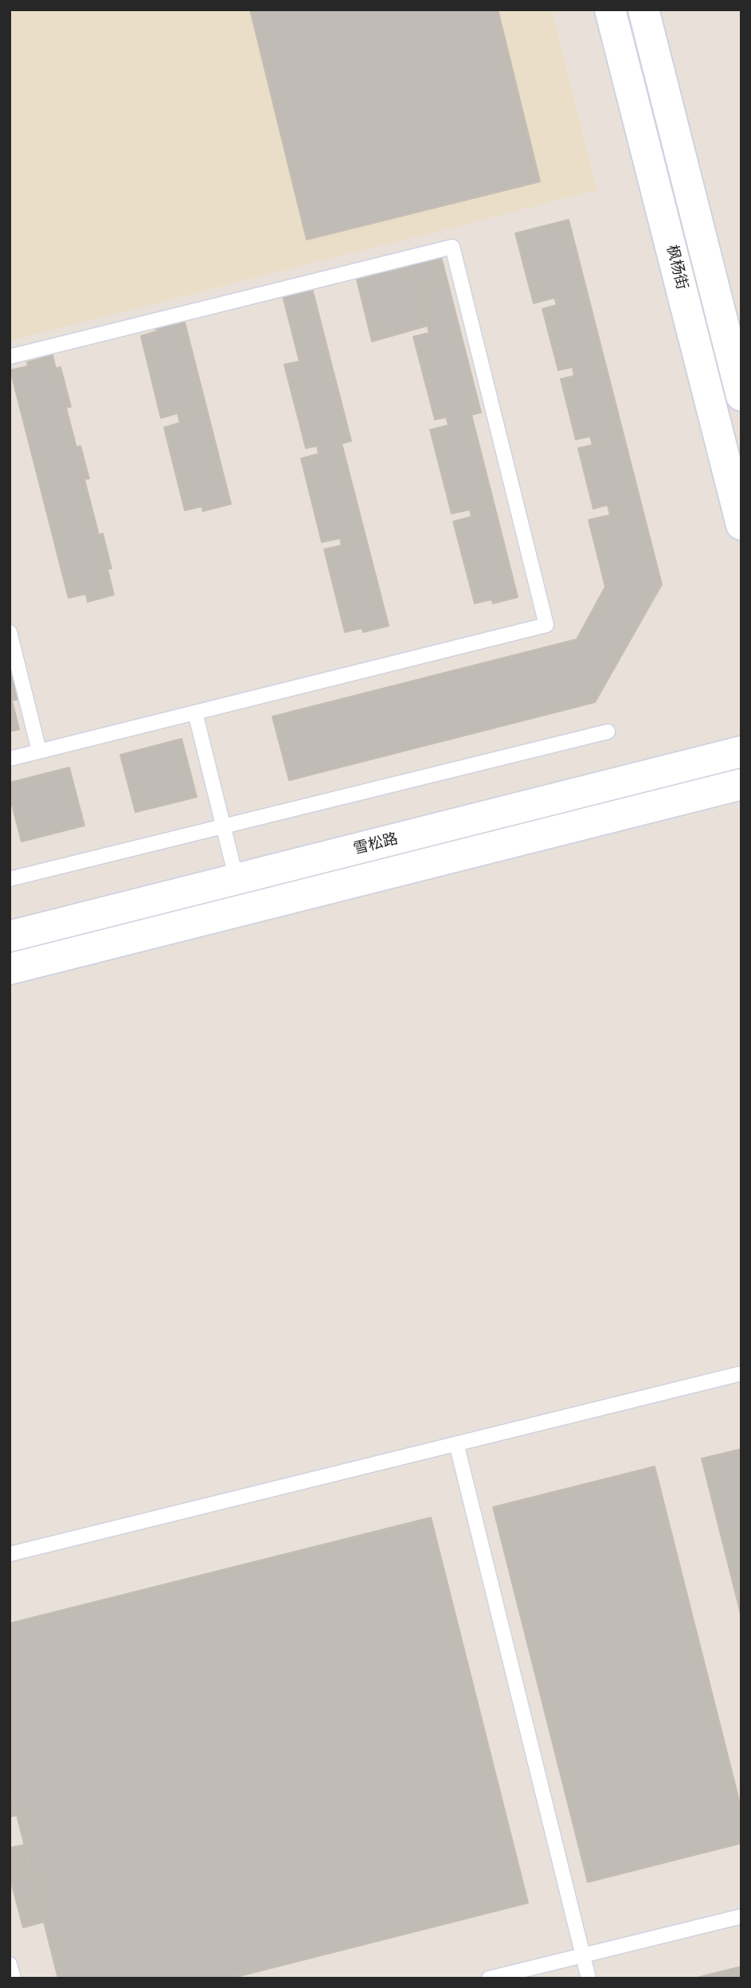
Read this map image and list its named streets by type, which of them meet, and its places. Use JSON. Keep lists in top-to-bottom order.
{
  "streets": {
    "main road": ["枫杨街", "雪松路"]
  }
}
